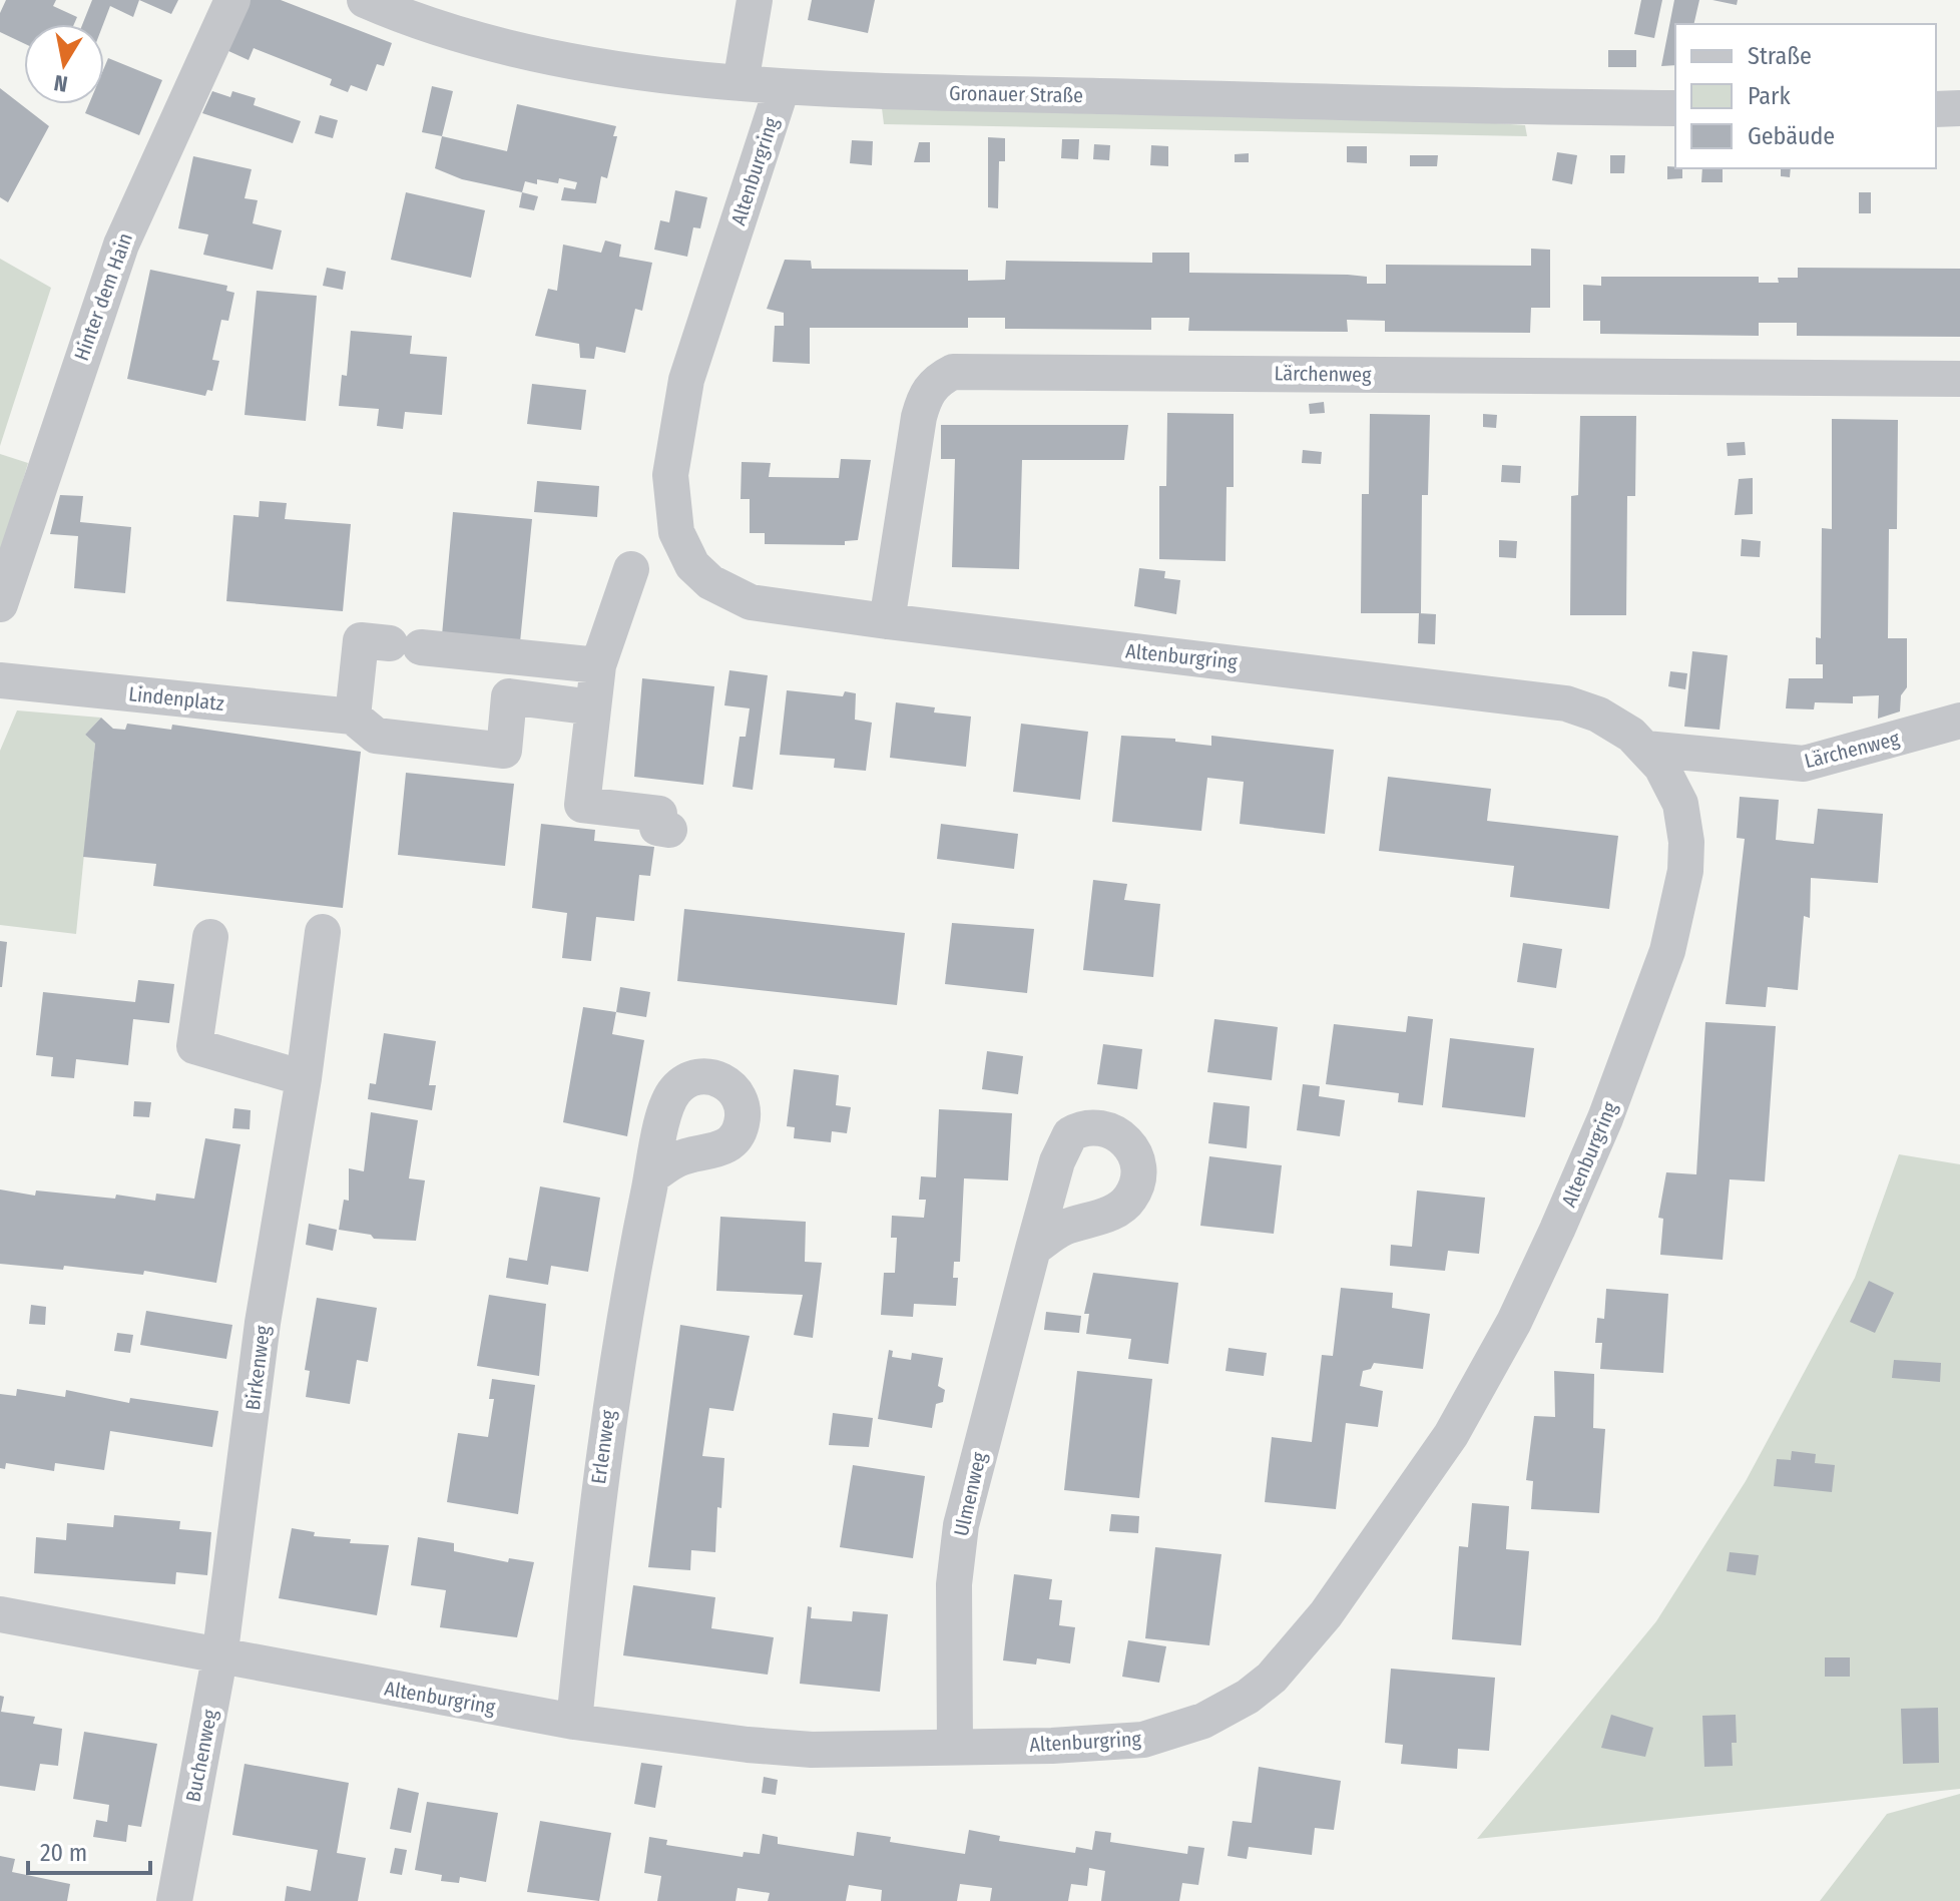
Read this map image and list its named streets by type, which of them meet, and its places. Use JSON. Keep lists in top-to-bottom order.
{
  "streets": {
    "street": [
      "Gronauer Straße",
      "Altenburgring",
      "Hinter dem Hain",
      "Lärchenweg",
      "Lindenplatz",
      "Birkenweg",
      "Erlenweg",
      "Ulmenweg",
      "Buchenweg"
    ]
  },
  "crossings": [
    ["Gronauer Straße", "Altenburgring"],
    ["Altenburgring", "Lärchenweg"],
    ["Altenburgring", "Birkenweg"],
    ["Altenburgring", "Erlenweg"],
    ["Altenburgring", "Ulmenweg"],
    ["Altenburgring", "Buchenweg"],
    ["Birkenweg", "Buchenweg"]
  ],
  "legend": ["Straße", "Park", "Gebäude"],
  "scale_bar": "20 m",
  "north": "bottom"
}
